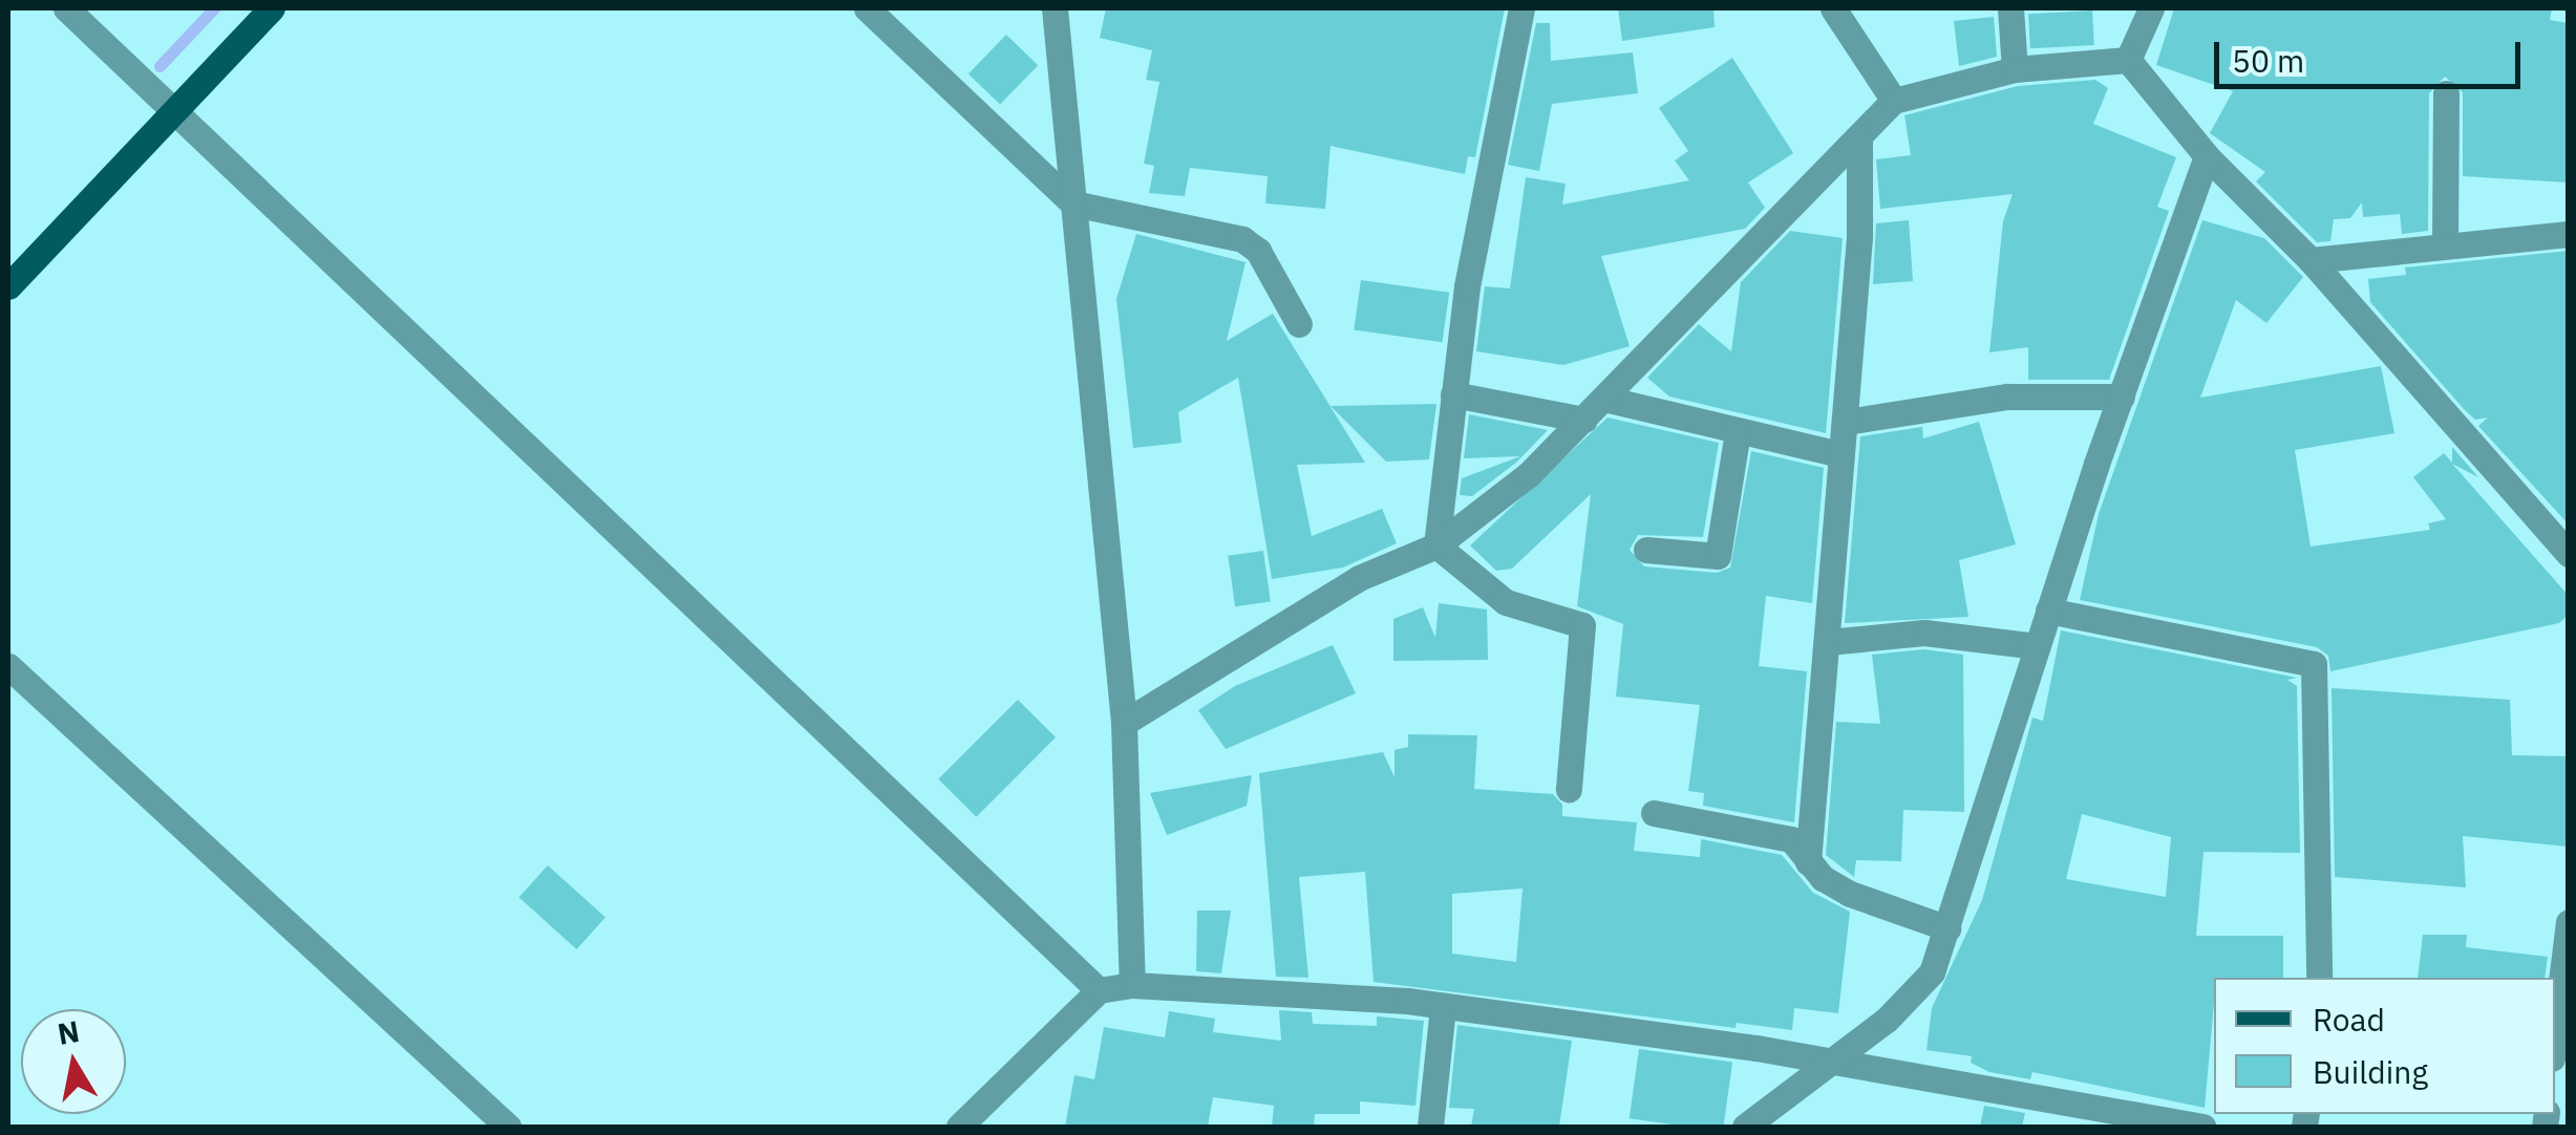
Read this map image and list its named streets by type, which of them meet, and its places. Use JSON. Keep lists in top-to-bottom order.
{
  "legend": ["Road", "Building"],
  "scale_bar": "50 m",
  "north": "top"
}
